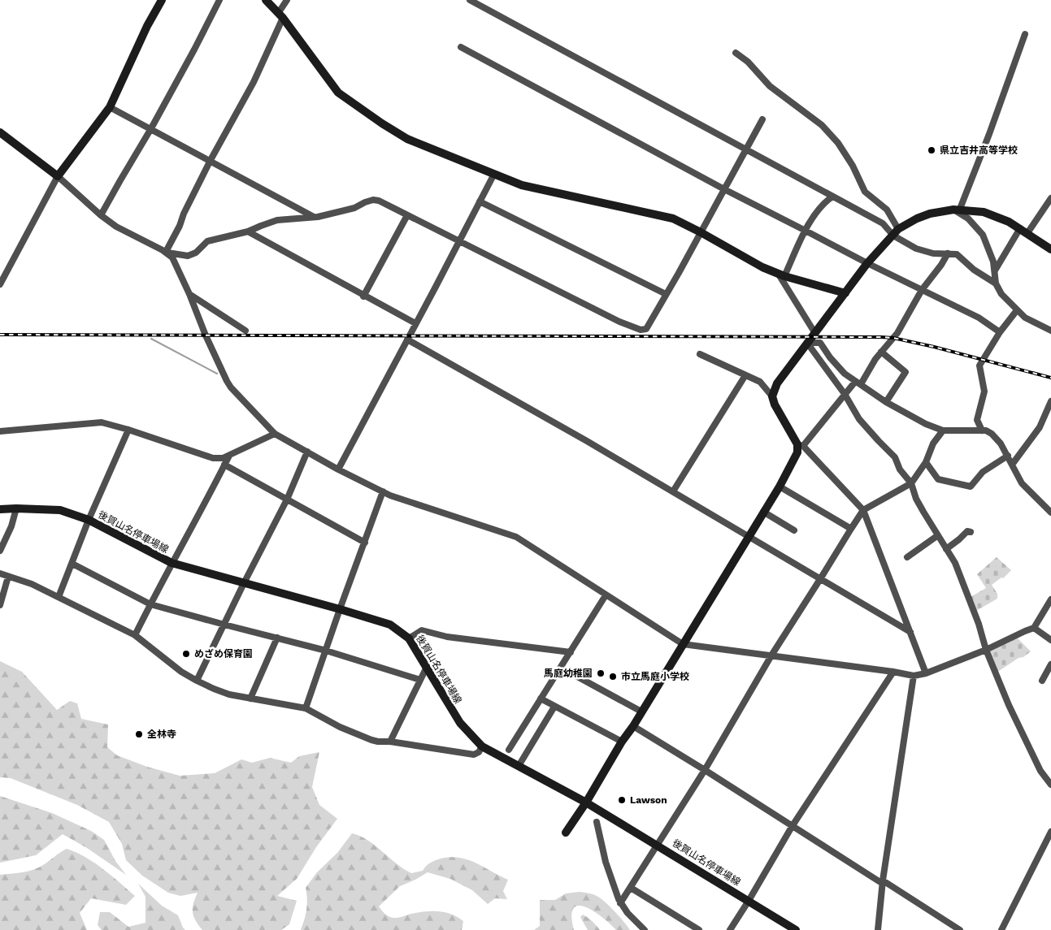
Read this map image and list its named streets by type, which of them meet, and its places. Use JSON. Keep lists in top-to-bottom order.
{
  "streets": {
    "street": ["後賀山名停車場線"]
  },
  "places": [
    "県立吉井高等学校",
    "めざめ保育園",
    "馬庭幼稚園",
    "市立馬庭小学校",
    "全林寺",
    "Lawson"
  ]
}
